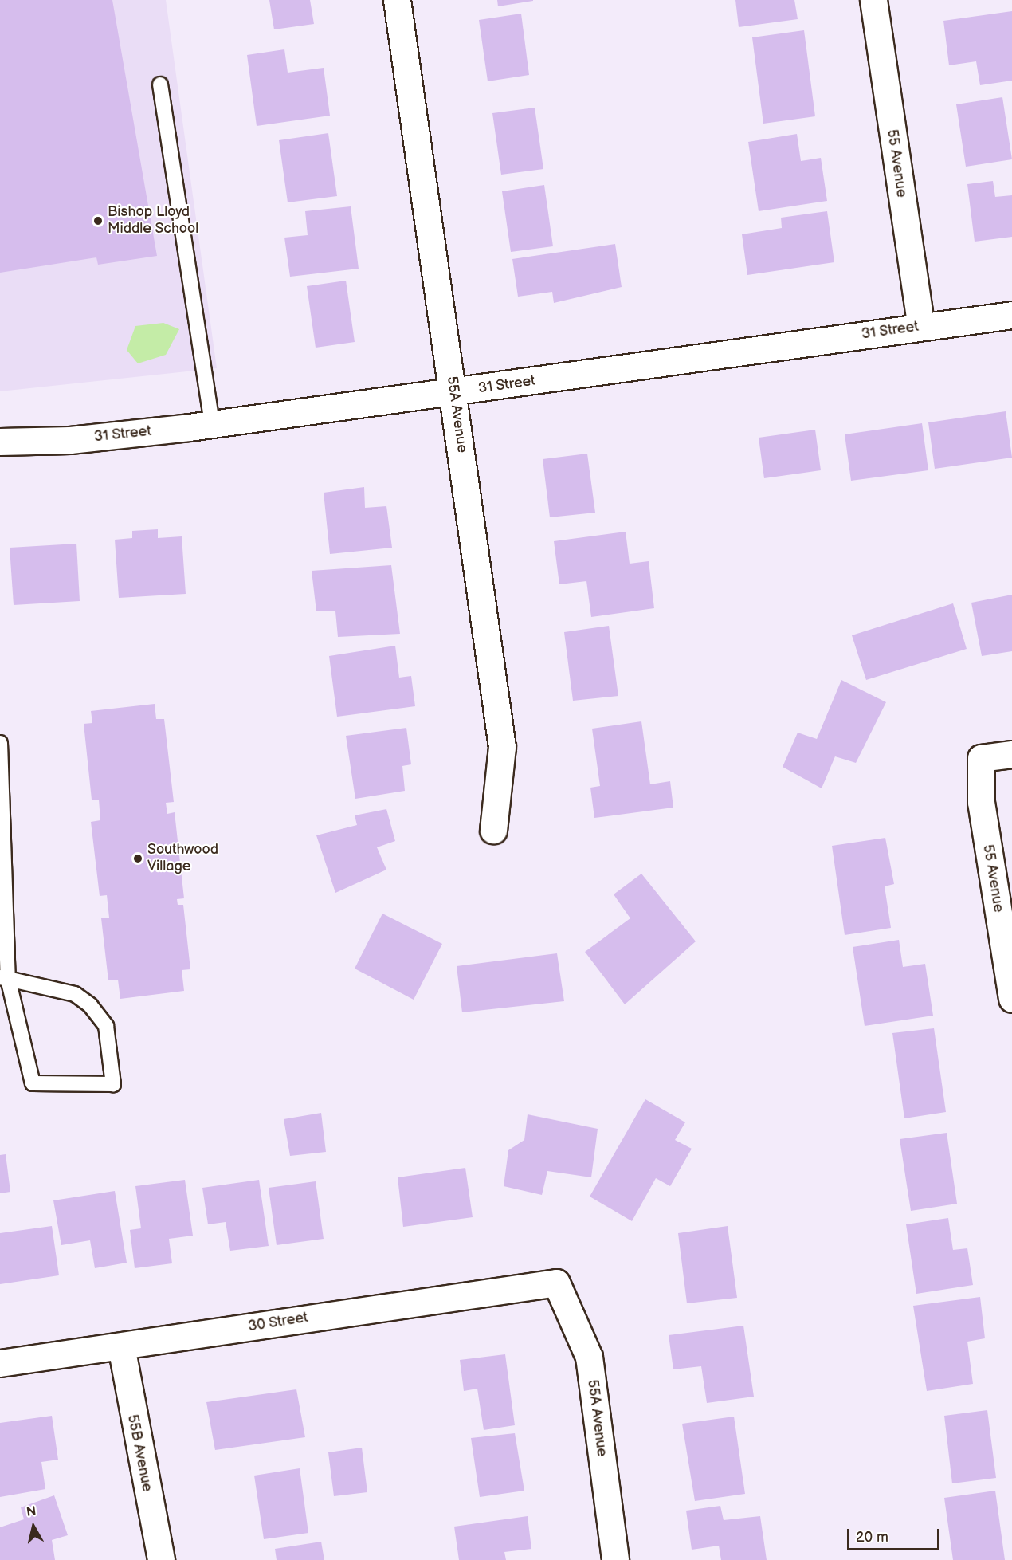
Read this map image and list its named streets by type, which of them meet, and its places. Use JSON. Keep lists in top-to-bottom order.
{
  "streets": {
    "street": [
      "55 Avenue",
      "31 Street",
      "55A Avenue",
      "30 Street",
      "55B Avenue"
    ]
  },
  "crossings": [
    ["55 Avenue", "31 Street"],
    ["31 Street", "55A Avenue"],
    ["55A Avenue", "30 Street"],
    ["30 Street", "55B Avenue"]
  ],
  "places": ["Bishop Lloyd Middle School", "Southwood Village"],
  "scale_bar": "20 m",
  "north": "top"
}
